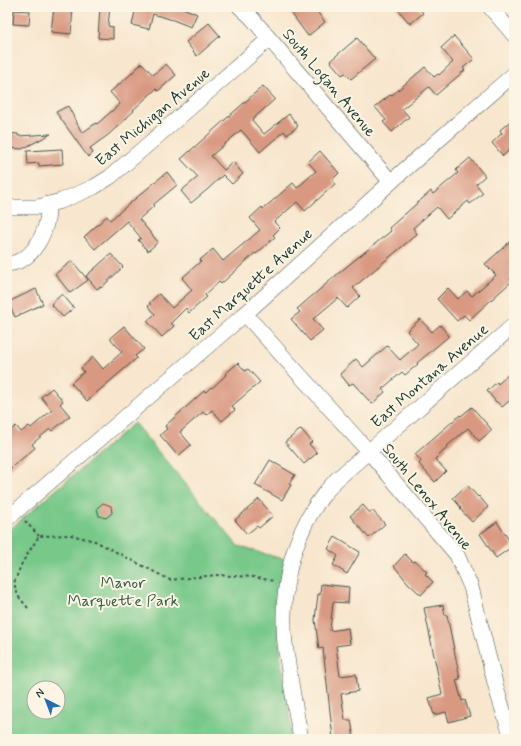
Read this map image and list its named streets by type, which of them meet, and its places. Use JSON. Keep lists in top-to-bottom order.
{
  "streets": {
    "street": [
      "South Logan Avenue",
      "East Michigan Avenue",
      "East Marquette Avenue",
      "East Montana Avenue",
      "South Lenox Avenue"
    ]
  },
  "crossings": [
    ["South Logan Avenue", "East Michigan Avenue"],
    ["South Logan Avenue", "East Marquette Avenue"],
    ["East Marquette Avenue", "South Lenox Avenue"],
    ["East Montana Avenue", "South Lenox Avenue"]
  ],
  "parks": ["Manor Marquette Park"],
  "north": "top left"
}
